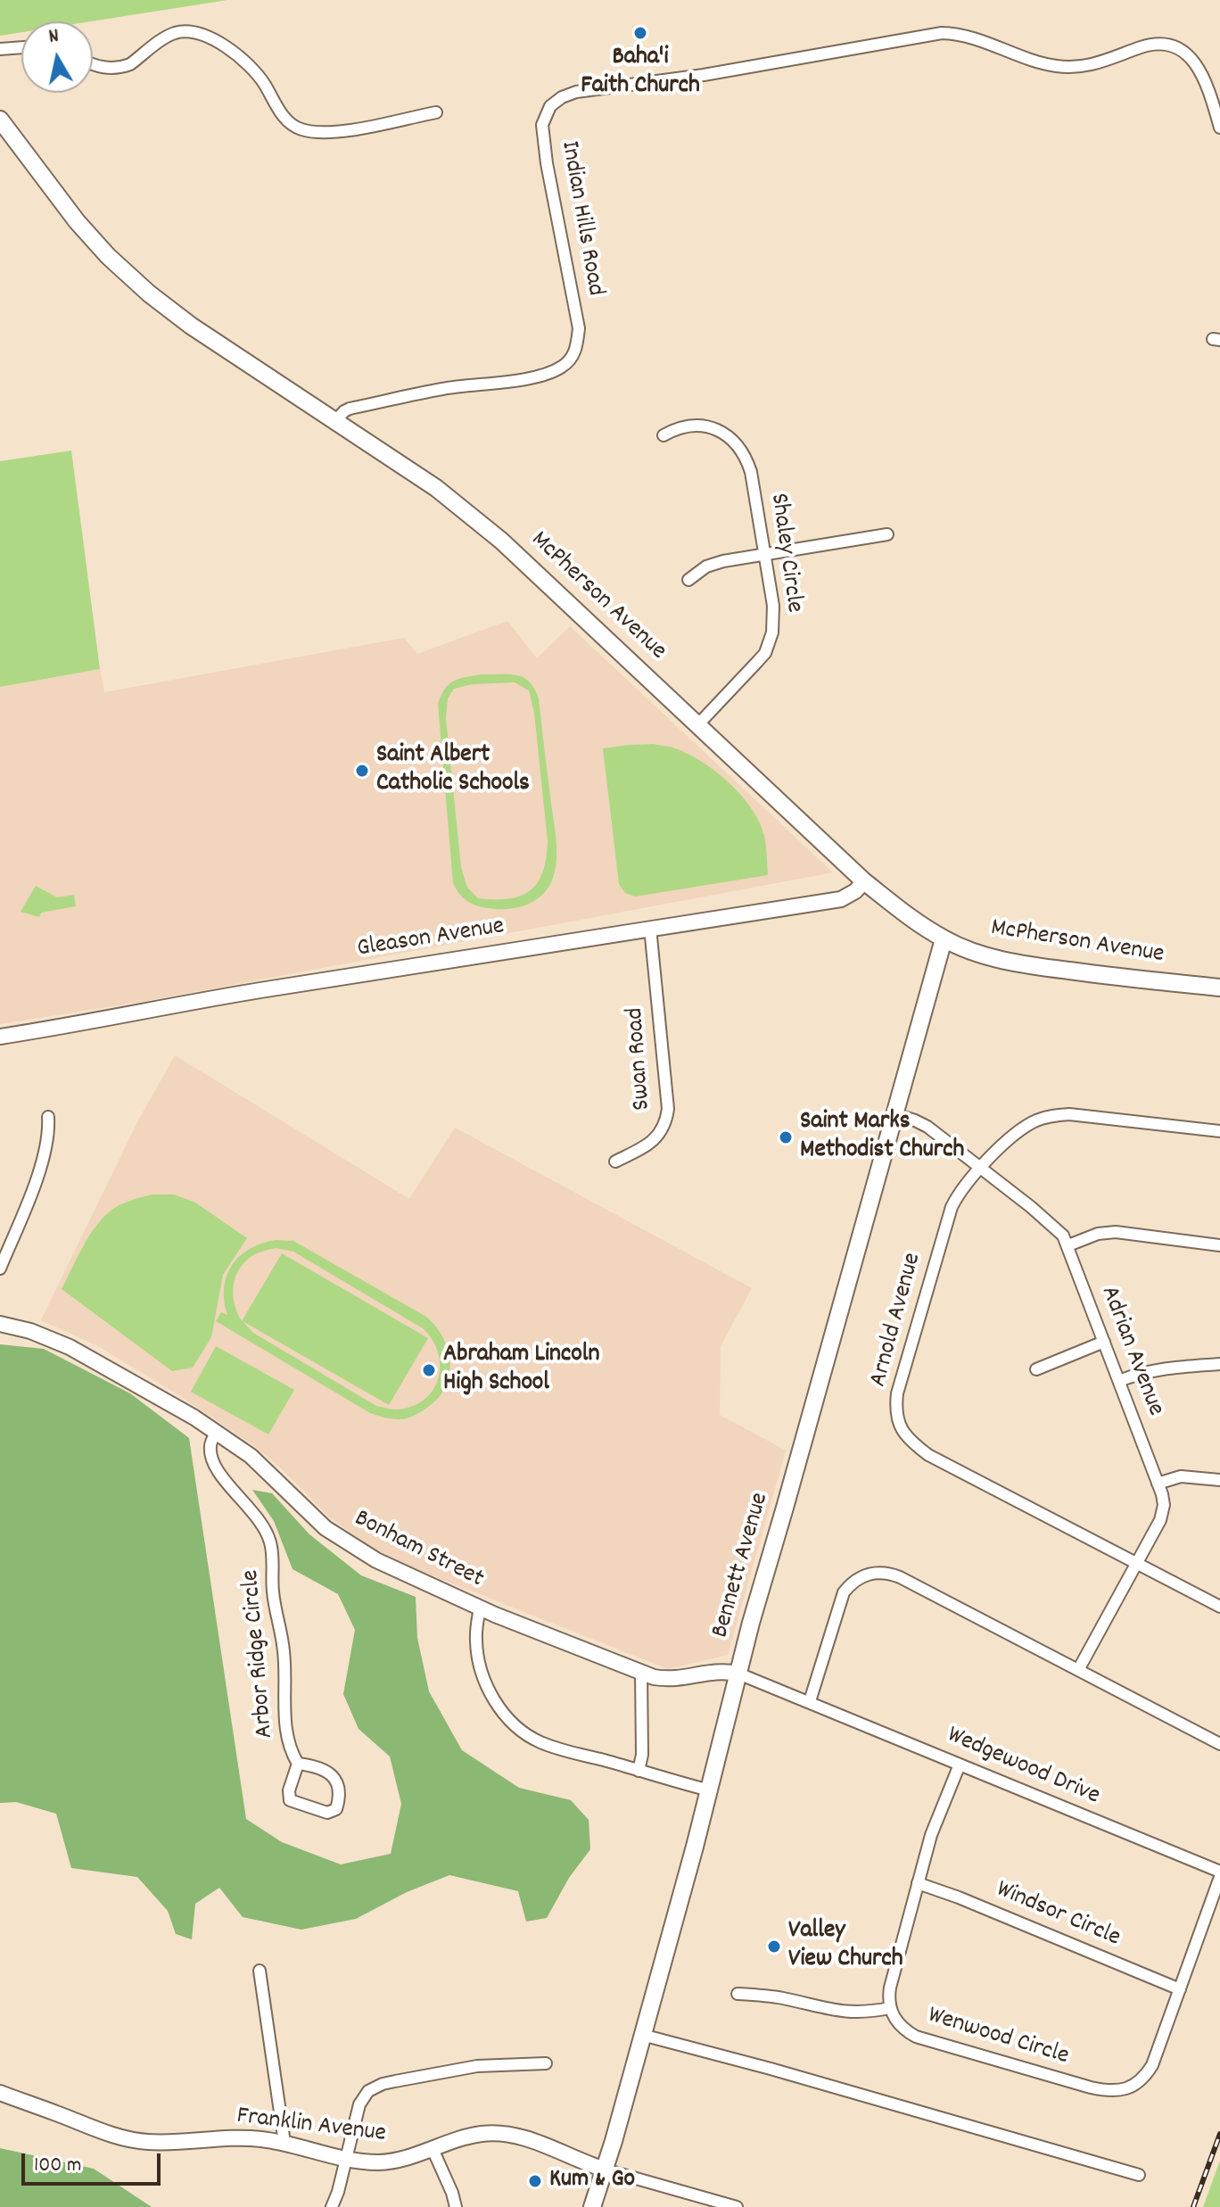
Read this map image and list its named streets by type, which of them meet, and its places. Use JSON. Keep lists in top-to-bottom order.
{
  "streets": {
    "main road": ["McPherson Avenue", "Bennett Avenue"],
    "street": [
      "Indian Hills Road",
      "Shaley Circle",
      "Gleason Avenue",
      "Swan Road",
      "Arnold Avenue",
      "Adrian Avenue",
      "Bonham Street",
      "Arbor Ridge Circle",
      "Wedgewood Drive",
      "Windsor Circle",
      "Wenwood Circle",
      "Franklin Avenue"
    ]
  },
  "crossings": [
    ["Indian Hills Road", "McPherson Avenue"],
    ["Shaley Circle", "McPherson Avenue"],
    ["McPherson Avenue", "Gleason Avenue"],
    ["McPherson Avenue", "Bennett Avenue"],
    ["Gleason Avenue", "Swan Road"],
    ["Arnold Avenue", "Adrian Avenue"],
    ["Adrian Avenue", "Bennett Avenue"],
    ["Bonham Street", "Bennett Avenue"],
    ["Bonham Street", "Arbor Ridge Circle"],
    ["Bonham Street", "Wedgewood Drive"],
    ["Bennett Avenue", "Wedgewood Drive"],
    ["Bennett Avenue", "Franklin Avenue"],
    ["Windsor Circle", "Wenwood Circle"]
  ],
  "places": [
    "Baha'i Faith Church",
    "Saint Albert Catholic Schools",
    "Saint Marks Methodist Church",
    "Abraham Lincoln High School",
    "Valley View Church",
    "Kum & Go"
  ],
  "scale_bar": "100 m",
  "north": "top"
}
